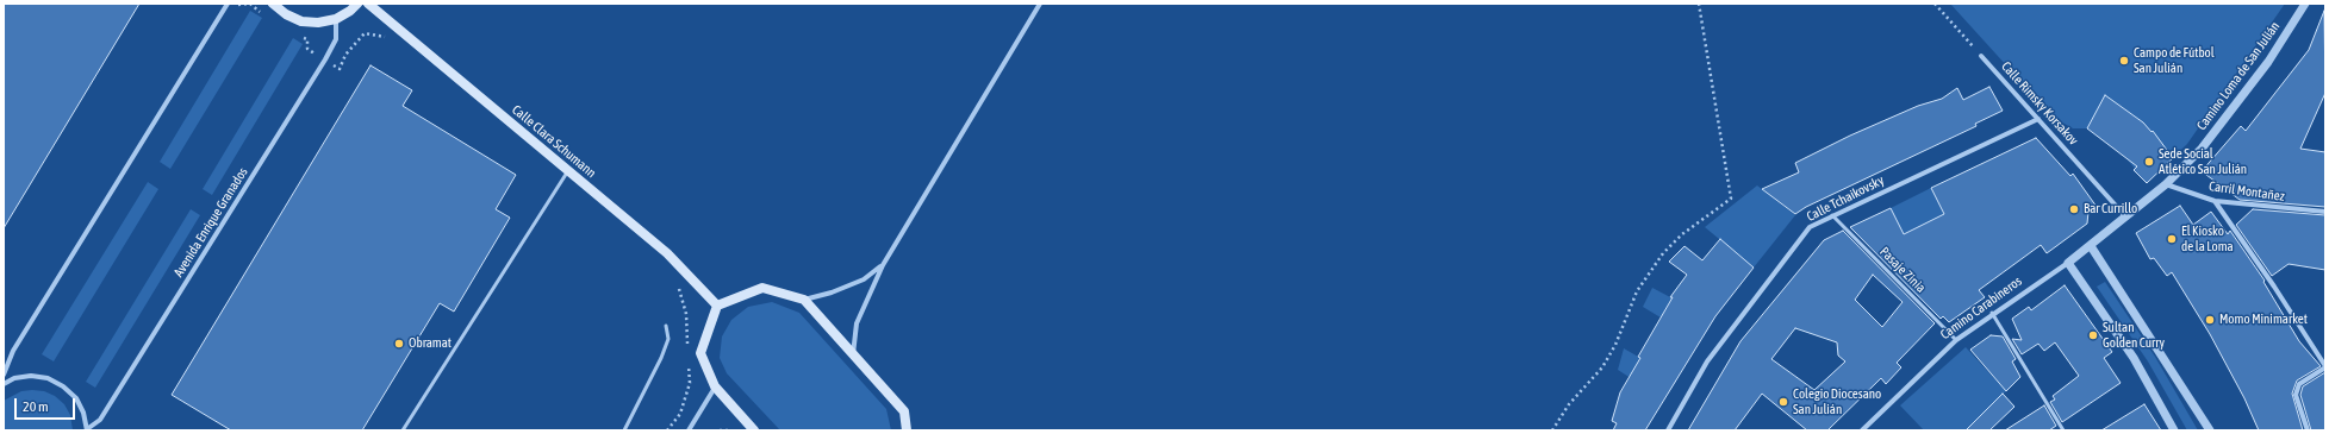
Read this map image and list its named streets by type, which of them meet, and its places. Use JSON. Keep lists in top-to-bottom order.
{
  "streets": {
    "main road": ["Calle Clara Schumann"],
    "street": [
      "Camino Loma de San Julián",
      "Calle Rimsky Korsakov",
      "Carril Montañez",
      "Calle Tchaikovsky",
      "Avenida Enrique Granados",
      "Camino Carabineros"
    ],
    "lane": ["Pasaje Zinia"]
  },
  "crossings": [
    ["Camino Loma de San Julián", "Calle Rimsky Korsakov"],
    ["Camino Loma de San Julián", "Carril Montañez"],
    ["Camino Loma de San Julián", "Camino Carabineros"],
    ["Calle Rimsky Korsakov", "Calle Tchaikovsky"],
    ["Calle Rimsky Korsakov", "Camino Carabineros"],
    ["Calle Tchaikovsky", "Pasaje Zinia"],
    ["Pasaje Zinia", "Camino Carabineros"]
  ],
  "places": [
    "Campo de Fútbol San Julián",
    "Sede Social Atlético San Julián",
    "Bar Currillo",
    "El Kiosko de la Loma",
    "Momo Minimarket",
    "Sultan Golden Curry",
    "Obramat",
    "Colegio Diocesano San Julián"
  ],
  "scale_bar": "20 m"
}
